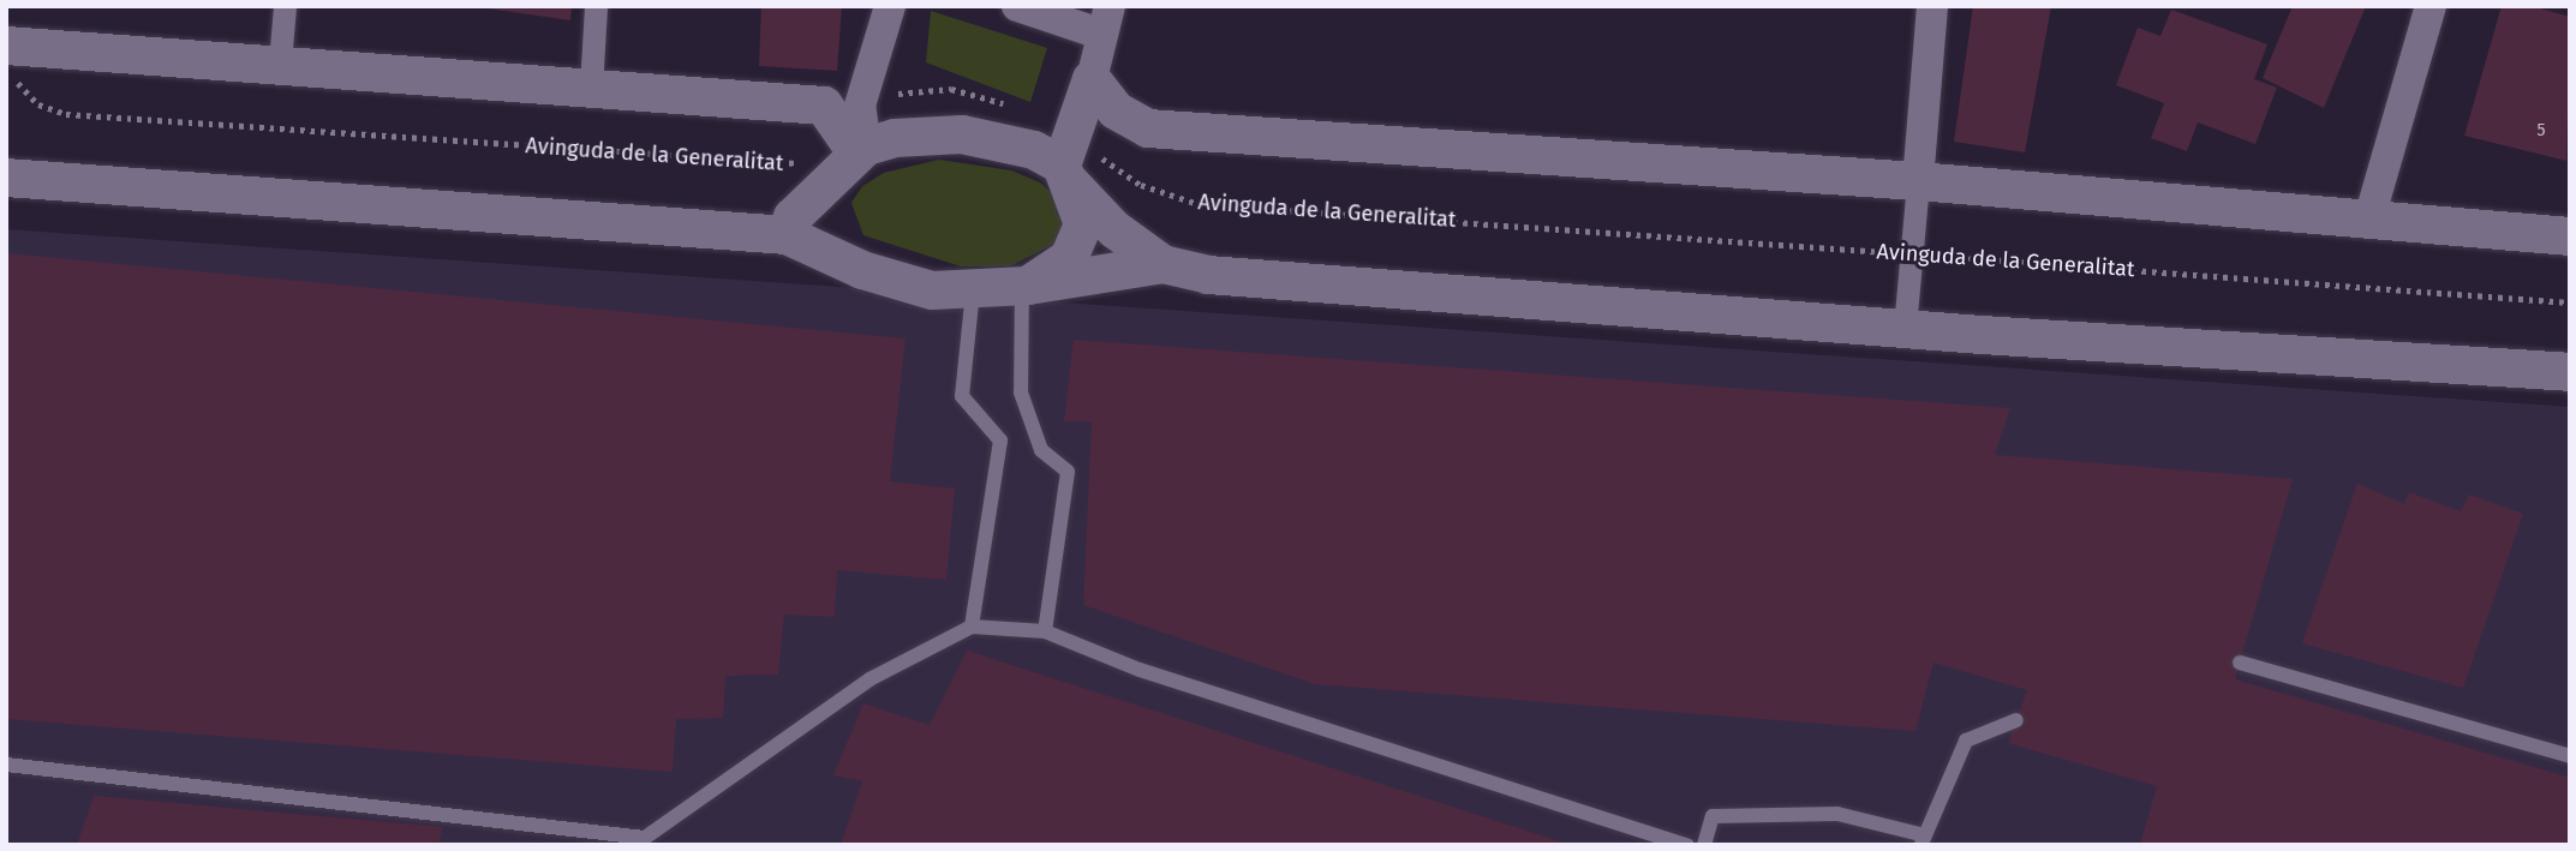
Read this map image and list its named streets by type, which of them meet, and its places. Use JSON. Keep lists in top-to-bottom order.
{
  "streets": {
    "path": ["Avinguda de la Generalitat"]
  },
  "house_numbers": ["5"]
}
